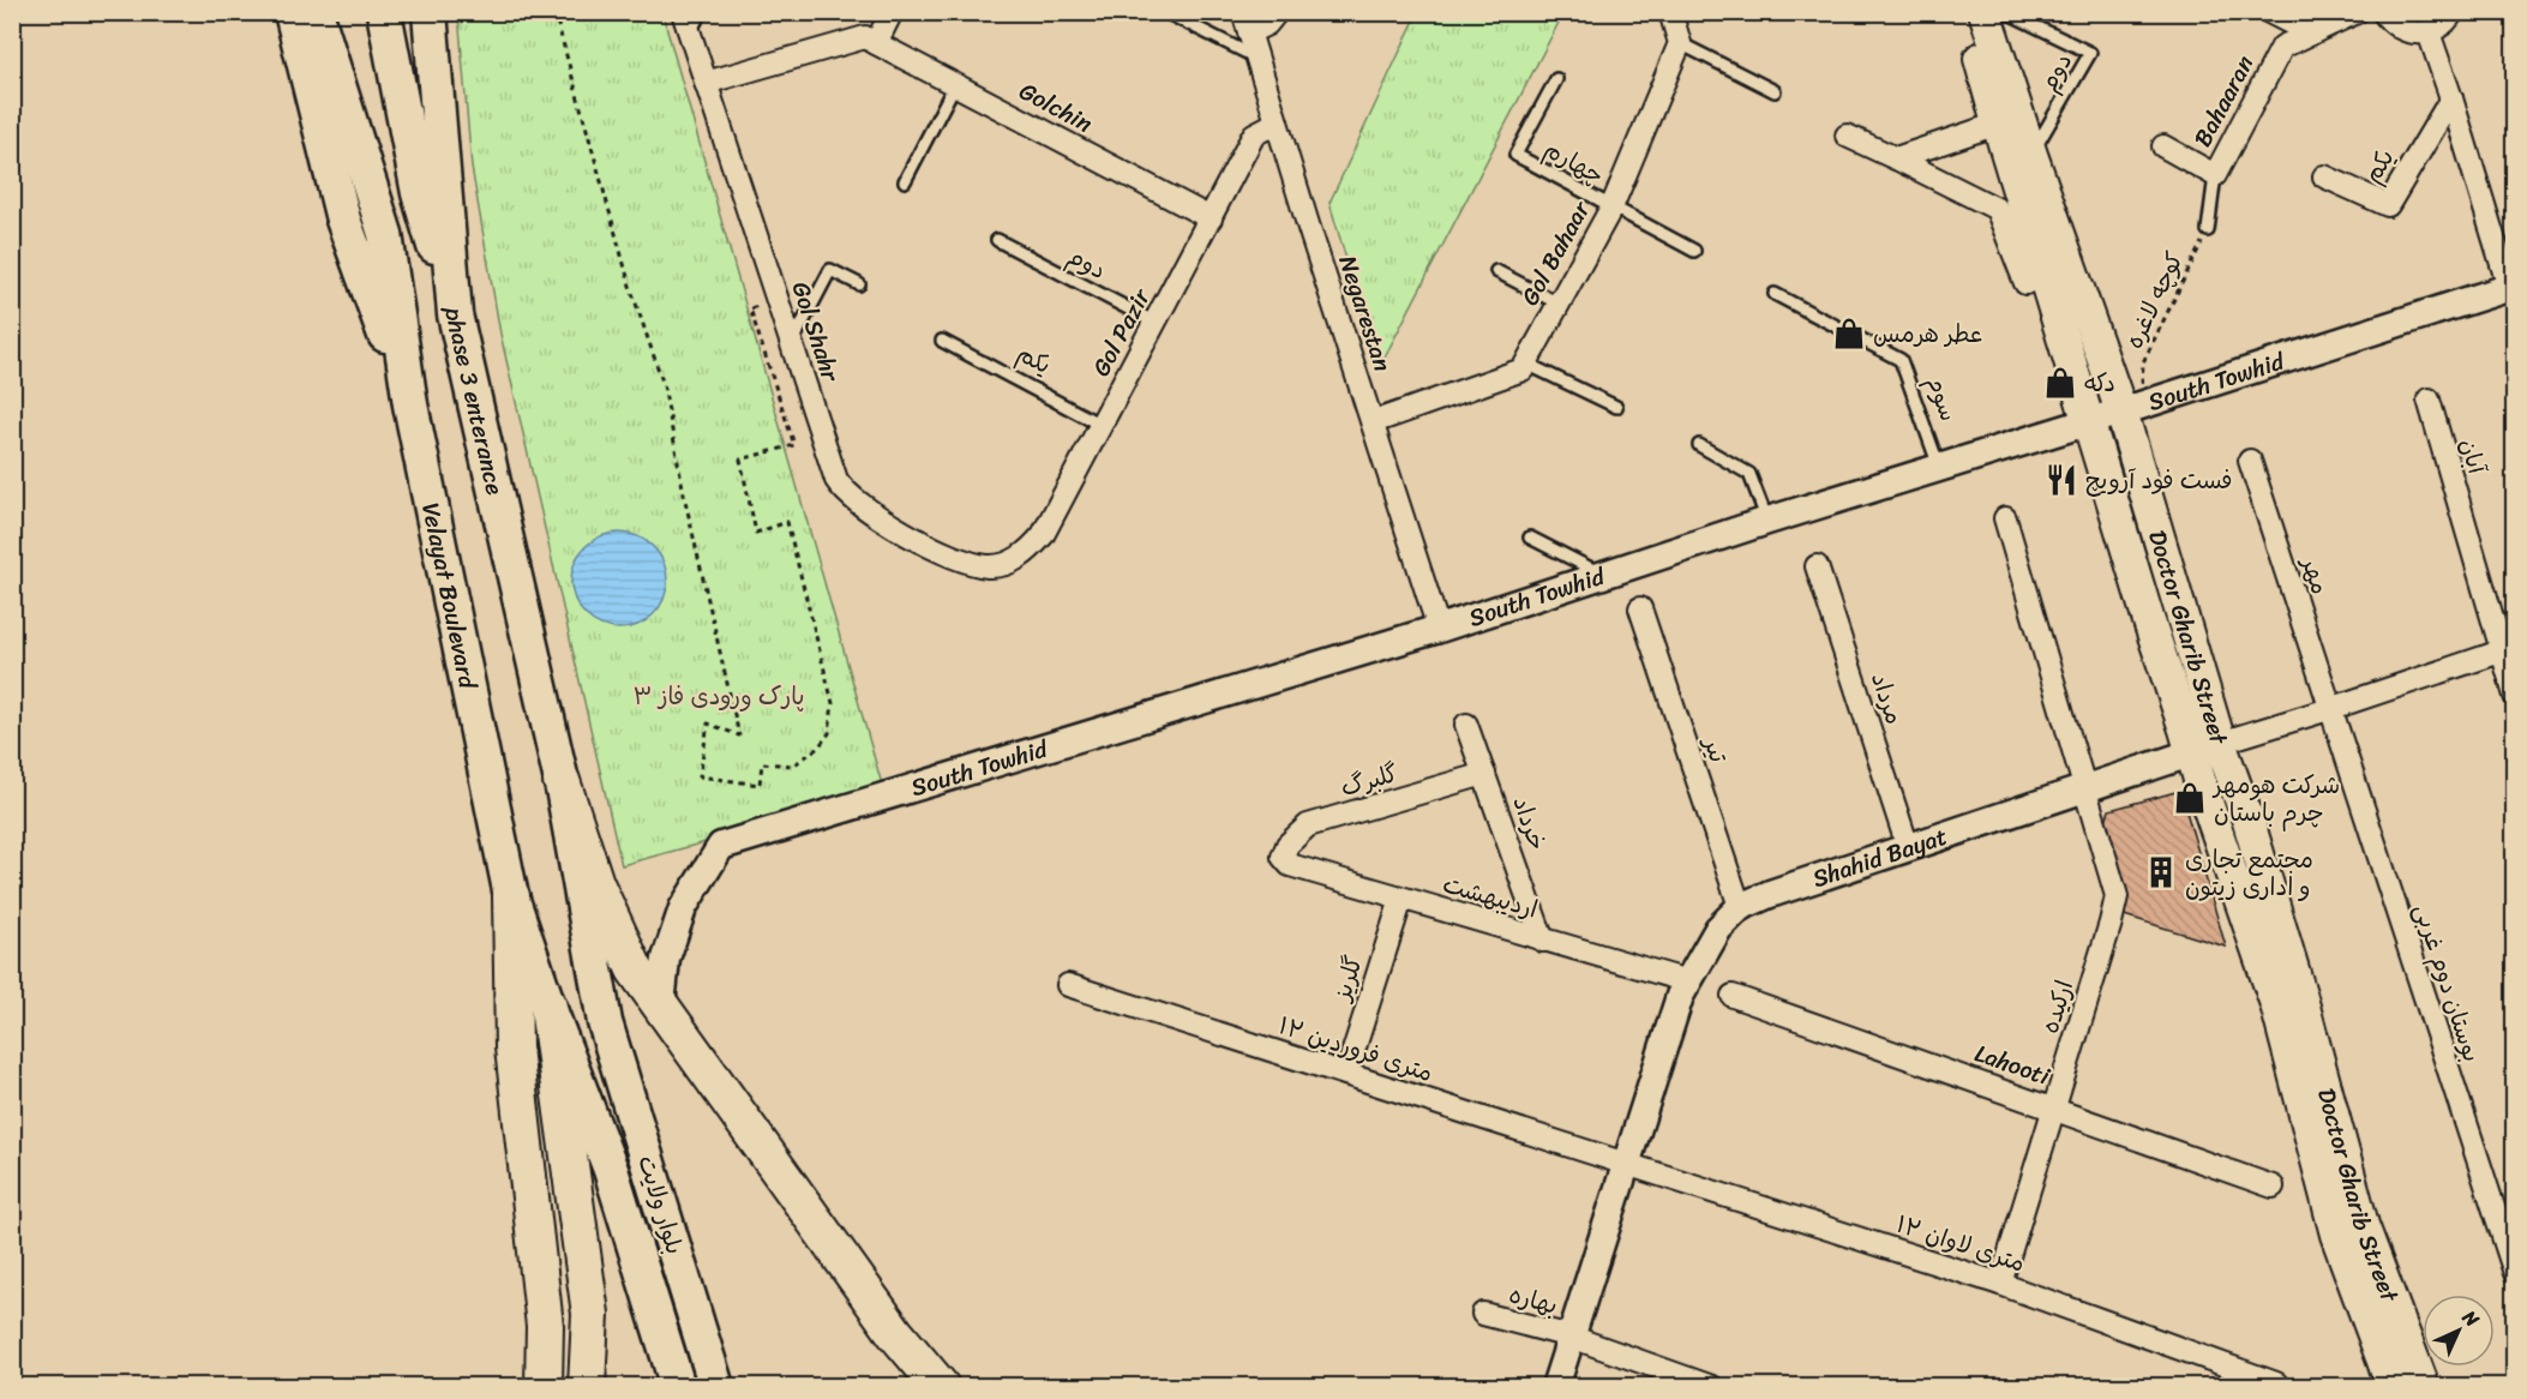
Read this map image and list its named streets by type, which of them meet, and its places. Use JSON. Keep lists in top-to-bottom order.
{
  "streets": {
    "main road": ["phase 3 enterance", "Velayat Boulevard", "Doctor Gharib Street"],
    "street": [
      "Bahaaran",
      "Golchin",
      "یکم",
      "Gol Bahaar",
      "Negarestan",
      "Gol Shahr",
      "Gol Pazir",
      "South Towhid",
      "آبان",
      "مهر",
      "مرداد",
      "تیر",
      "گلبرگ",
      "خرداد",
      "Shahid Bayat",
      "اردیبهشت",
      "گلریز",
      "بوستان دوم غربی",
      "ارکیده",
      "۱۲ متری فروردین",
      "Lahooti",
      "۱۲ متری لاوان",
      "بهاره"
    ],
    "lane": ["دوم", "چهارم", "سوم"],
    "path": ["کوچه لاغره"]
  },
  "crossings": [
    ["دوم", "Gol Pazir"],
    ["دوم", "Doctor Gharib Street"],
    ["Golchin", "Gol Pazir"],
    ["چهارم", "Gol Bahaar"],
    ["یکم", "Gol Pazir"],
    ["Negarestan", "Gol Pazir"],
    ["Negarestan", "South Towhid"],
    ["Gol Shahr", "Gol Pazir"],
    ["South Towhid", "سوم"],
    ["South Towhid", "Doctor Gharib Street"],
    ["آبان", "Shahid Bayat"],
    ["مهر", "Shahid Bayat"],
    ["مهر", "بوستان دوم غربی"],
    ["Doctor Gharib Street", "Shahid Bayat"],
    ["مرداد", "Shahid Bayat"],
    ["تیر", "Shahid Bayat"],
    ["گلبرگ", "خرداد"],
    ["گلبرگ", "اردیبهشت"],
    ["خرداد", "اردیبهشت"],
    ["Shahid Bayat", "اردیبهشت"],
    ["Shahid Bayat", "بوستان دوم غربی"],
    ["Shahid Bayat", "ارکیده"],
    ["Shahid Bayat", "۱۲ متری فروردین"],
    ["Shahid Bayat", "۱۲ متری لاوان"],
    ["Shahid Bayat", "بهاره"],
    ["اردیبهشت", "گلریز"],
    ["گلریز", "۱۲ متری فروردین"],
    ["ارکیده", "Lahooti"],
    ["ارکیده", "۱۲ متری لاوان"],
    ["۱۲ متری فروردین", "۱۲ متری لاوان"]
  ],
  "parks": ["پارک ورودی فاز ۳"],
  "places": {
    "shop": ["عطر هرمس", "دکه", "شرکت هومهر چرم باستان"],
    "restaurant": ["فست فود آرویچ"],
    "building": ["مجتمع تجاری و اداری زیتون"]
  },
  "north": "top right"
}
